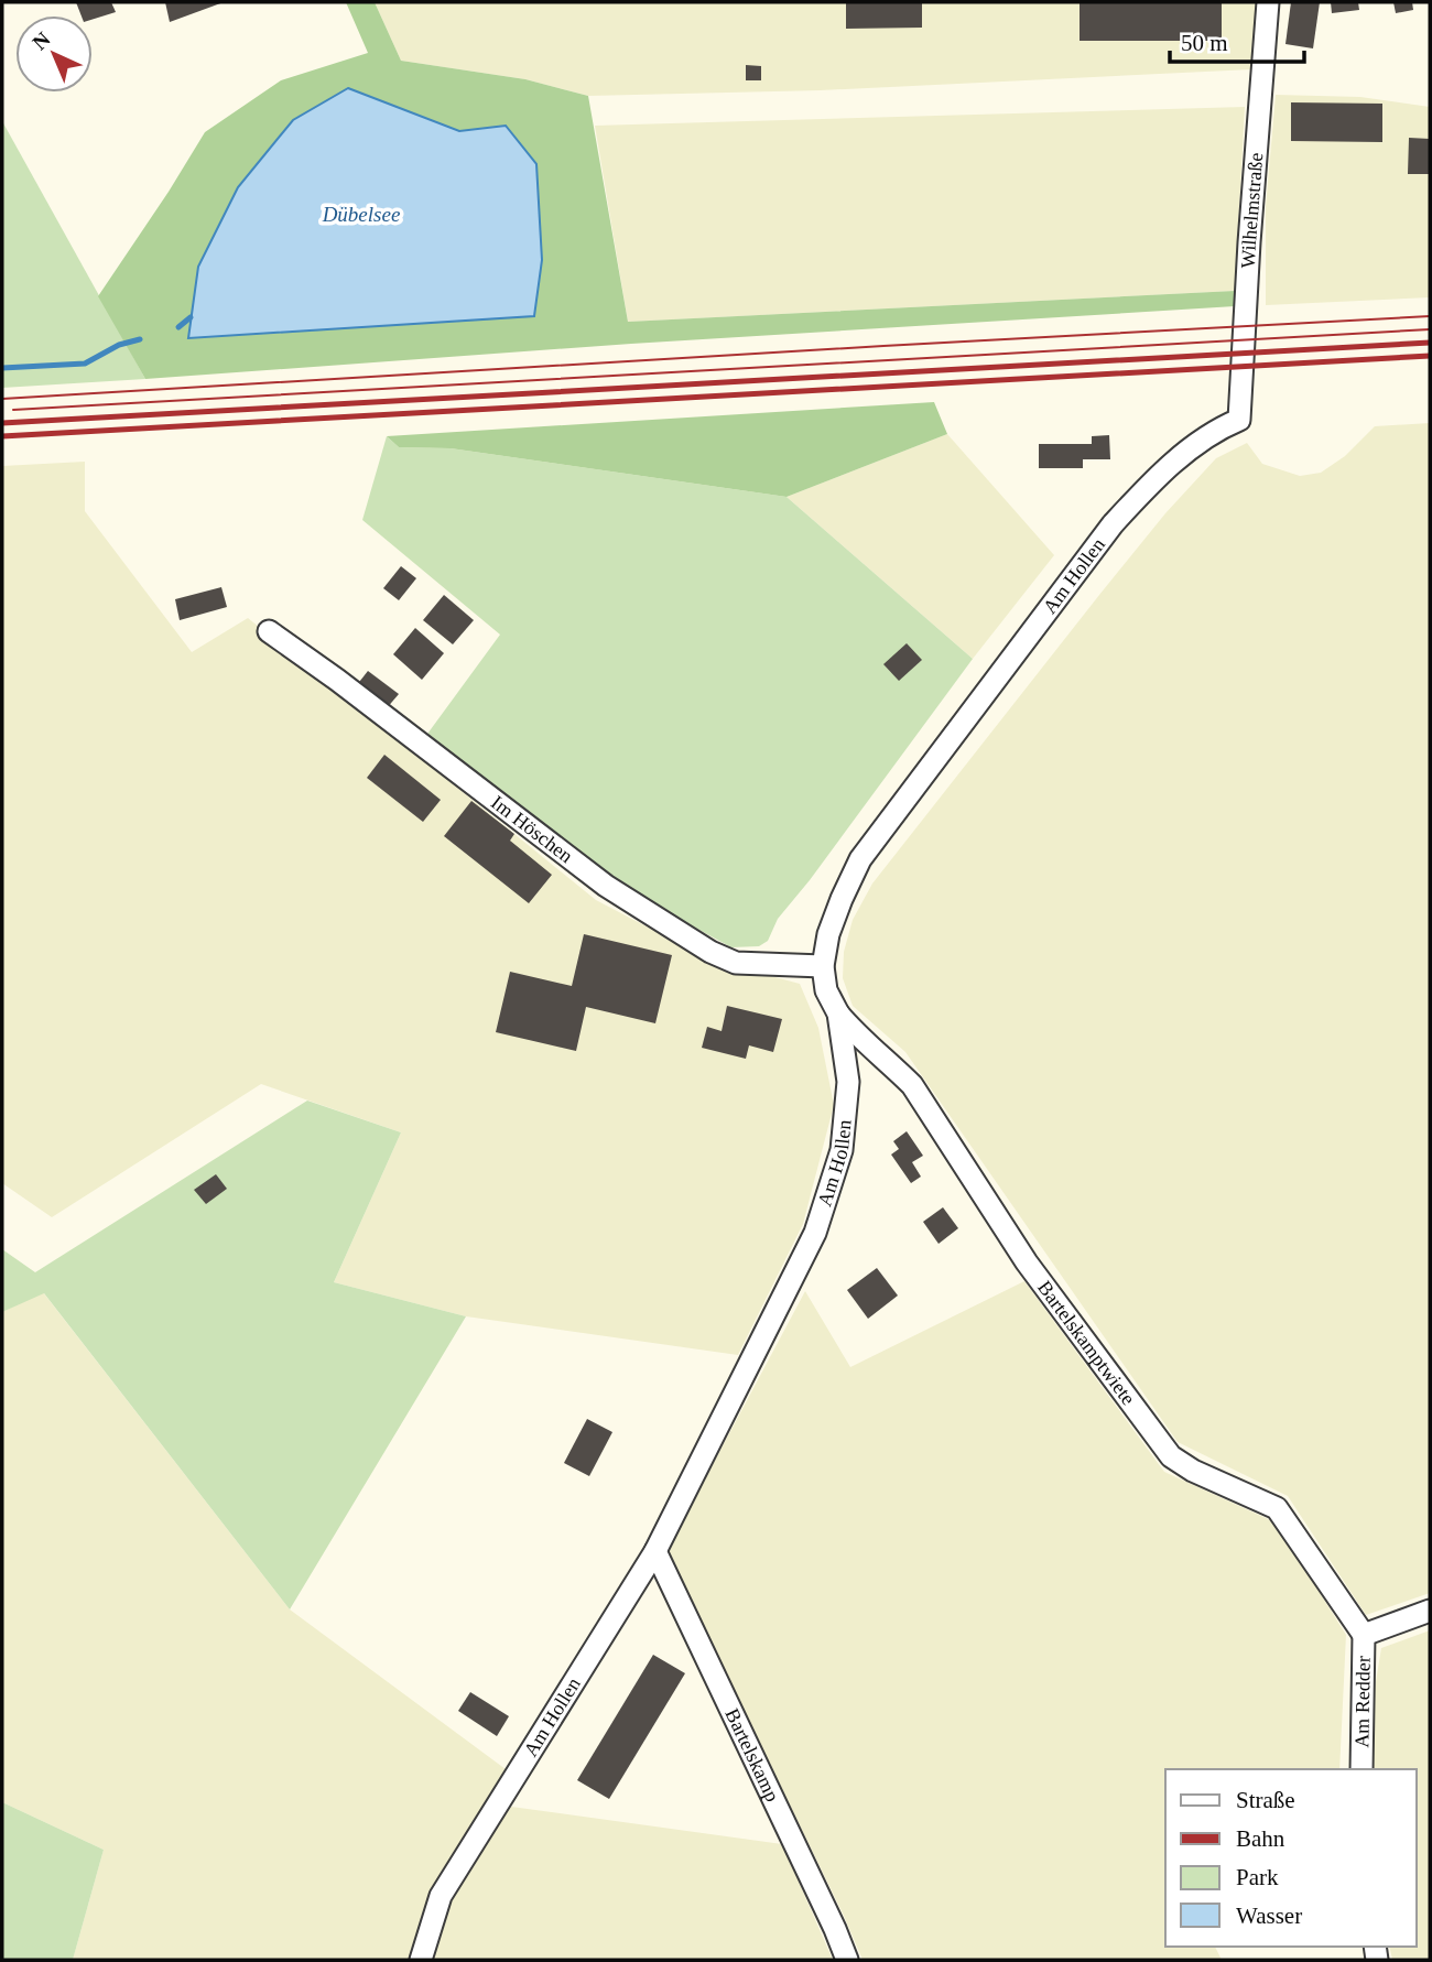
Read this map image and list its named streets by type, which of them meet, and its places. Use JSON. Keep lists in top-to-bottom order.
{
  "streets": {
    "street": [
      "Wilhelmstraße",
      "Am Hollen",
      "Im Höschen",
      "Bartelskamptwiete",
      "Am Redder",
      "Bartelskamp"
    ]
  },
  "crossings": [
    ["Wilhelmstraße", "Am Hollen"],
    ["Am Hollen", "Im Höschen"],
    ["Am Hollen", "Bartelskamptwiete"],
    ["Am Hollen", "Bartelskamp"],
    ["Bartelskamptwiete", "Am Redder"]
  ],
  "water": ["Dübelsee"],
  "legend": [
    "Straße",
    "Bahn",
    "Park",
    "Wasser"
  ],
  "scale_bar": "50 m",
  "north": "top left"
}
